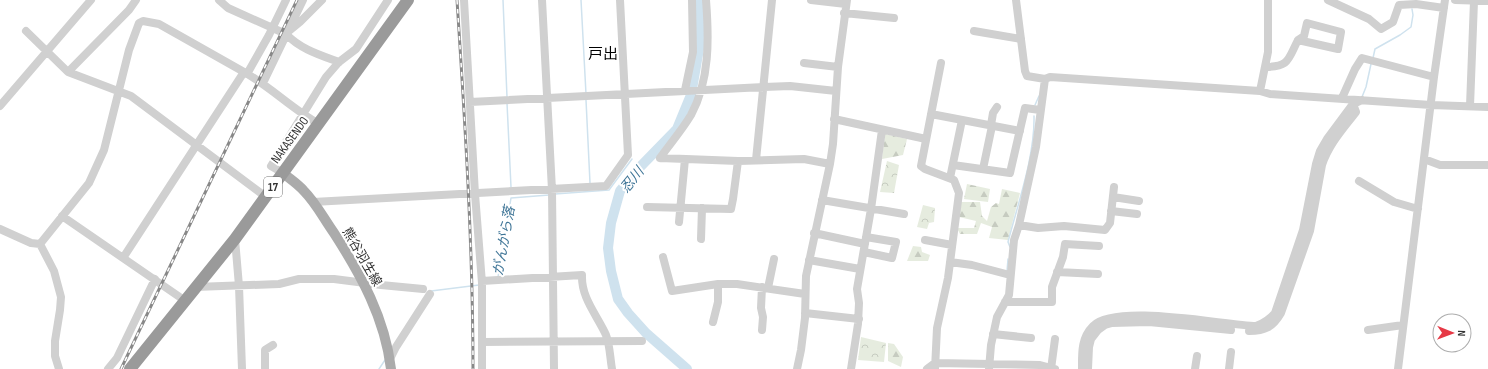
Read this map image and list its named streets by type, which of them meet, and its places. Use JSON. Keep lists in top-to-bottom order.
{
  "streets": {
    "highway": ["NAKASENDO", "17"],
    "main road": ["熊谷羽生線"]
  },
  "crossings": [
    ["NAKASENDO", "熊谷羽生線"]
  ],
  "districts": ["戸出"],
  "water": ["忍川", "がんがら落"],
  "north": "right"
}
